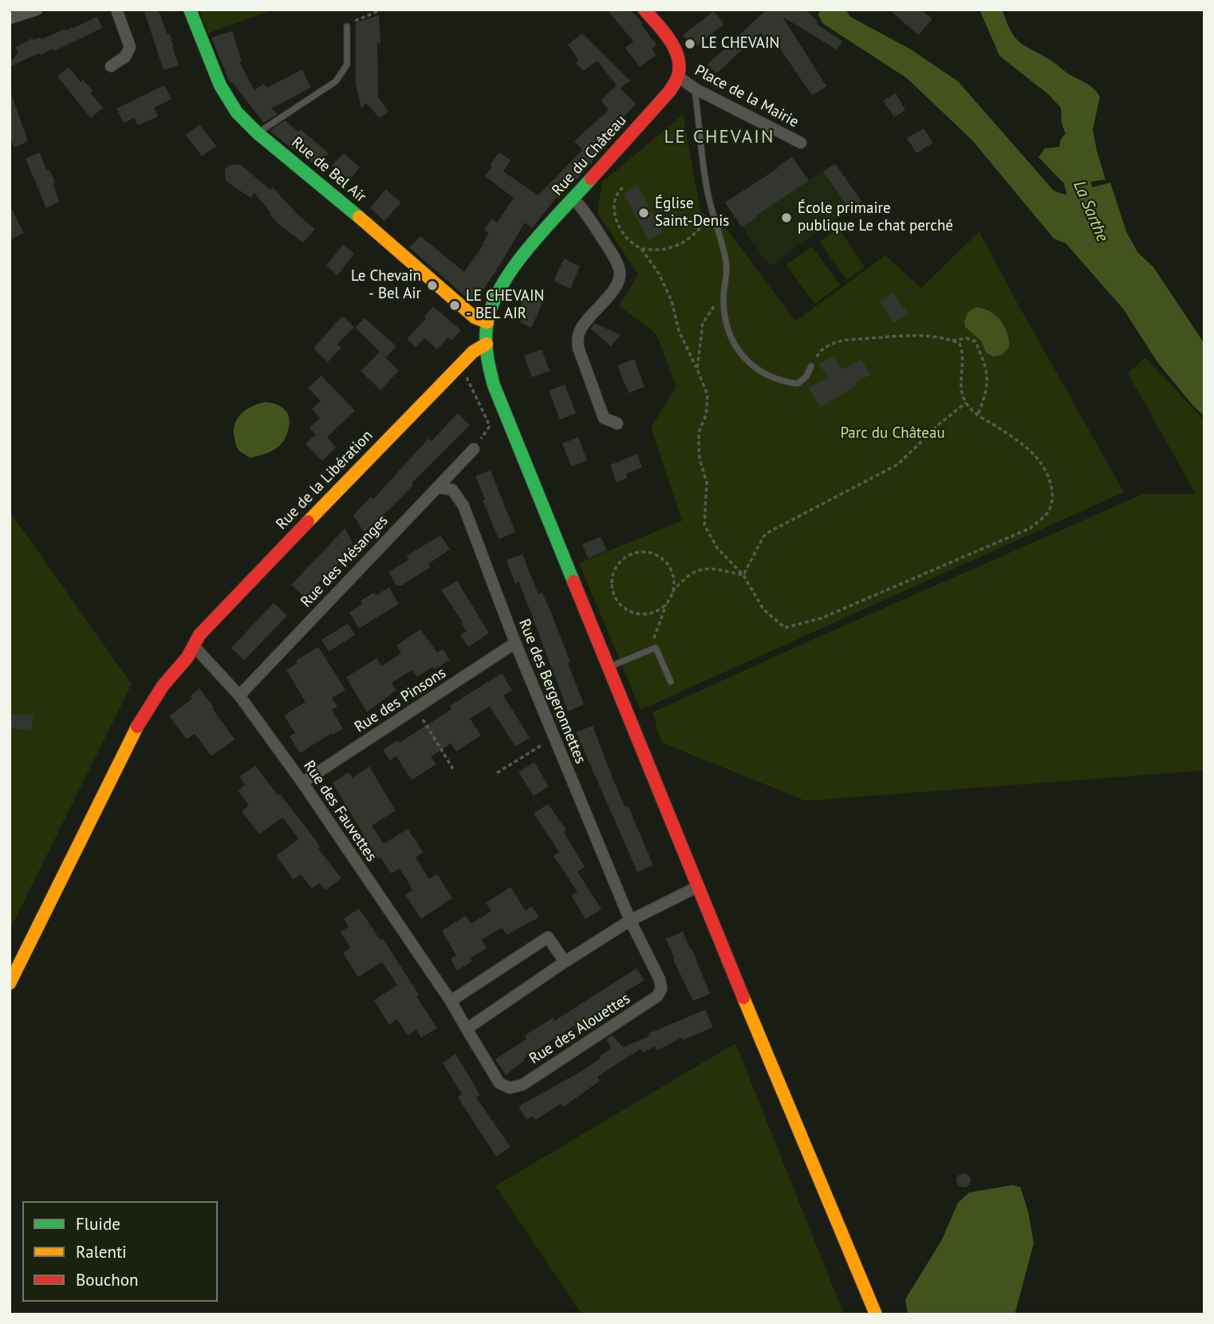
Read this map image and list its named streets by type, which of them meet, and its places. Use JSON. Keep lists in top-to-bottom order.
{
  "streets": {
    "street": [
      "Place de la Mairie",
      "Rue du Château",
      "Rue de Bel Air",
      "Rue de la Libération",
      "Rue des Mésanges",
      "Rue des Bergeronnettes",
      "Rue des Pinsons",
      "Rue des Fauvettes",
      "Rue des Alouettes"
    ]
  },
  "crossings": [
    ["Place de la Mairie", "Rue du Château"],
    ["Rue du Château", "Rue de Bel Air"],
    ["Rue du Château", "Rue de la Libération"],
    ["Rue de la Libération", "Rue des Fauvettes"],
    ["Rue des Mésanges", "Rue des Bergeronnettes"],
    ["Rue des Mésanges", "Rue des Fauvettes"],
    ["Rue des Bergeronnettes", "Rue des Pinsons"],
    ["Rue des Bergeronnettes", "Rue des Alouettes"],
    ["Rue des Pinsons", "Rue des Fauvettes"],
    ["Rue des Fauvettes", "Rue des Alouettes"]
  ],
  "districts": ["LE CHEVAIN"],
  "water": ["La Sarthe"],
  "parks": ["Parc du Château"],
  "places": [
    "LE CHEVAIN",
    "Église Saint-Denis",
    "École primaire publique Le chat perché",
    "Le Chevain - Bel Air",
    "LE CHEVAIN - BEL AIR"
  ],
  "legend": ["Fluide", "Ralenti", "Bouchon"]
}
